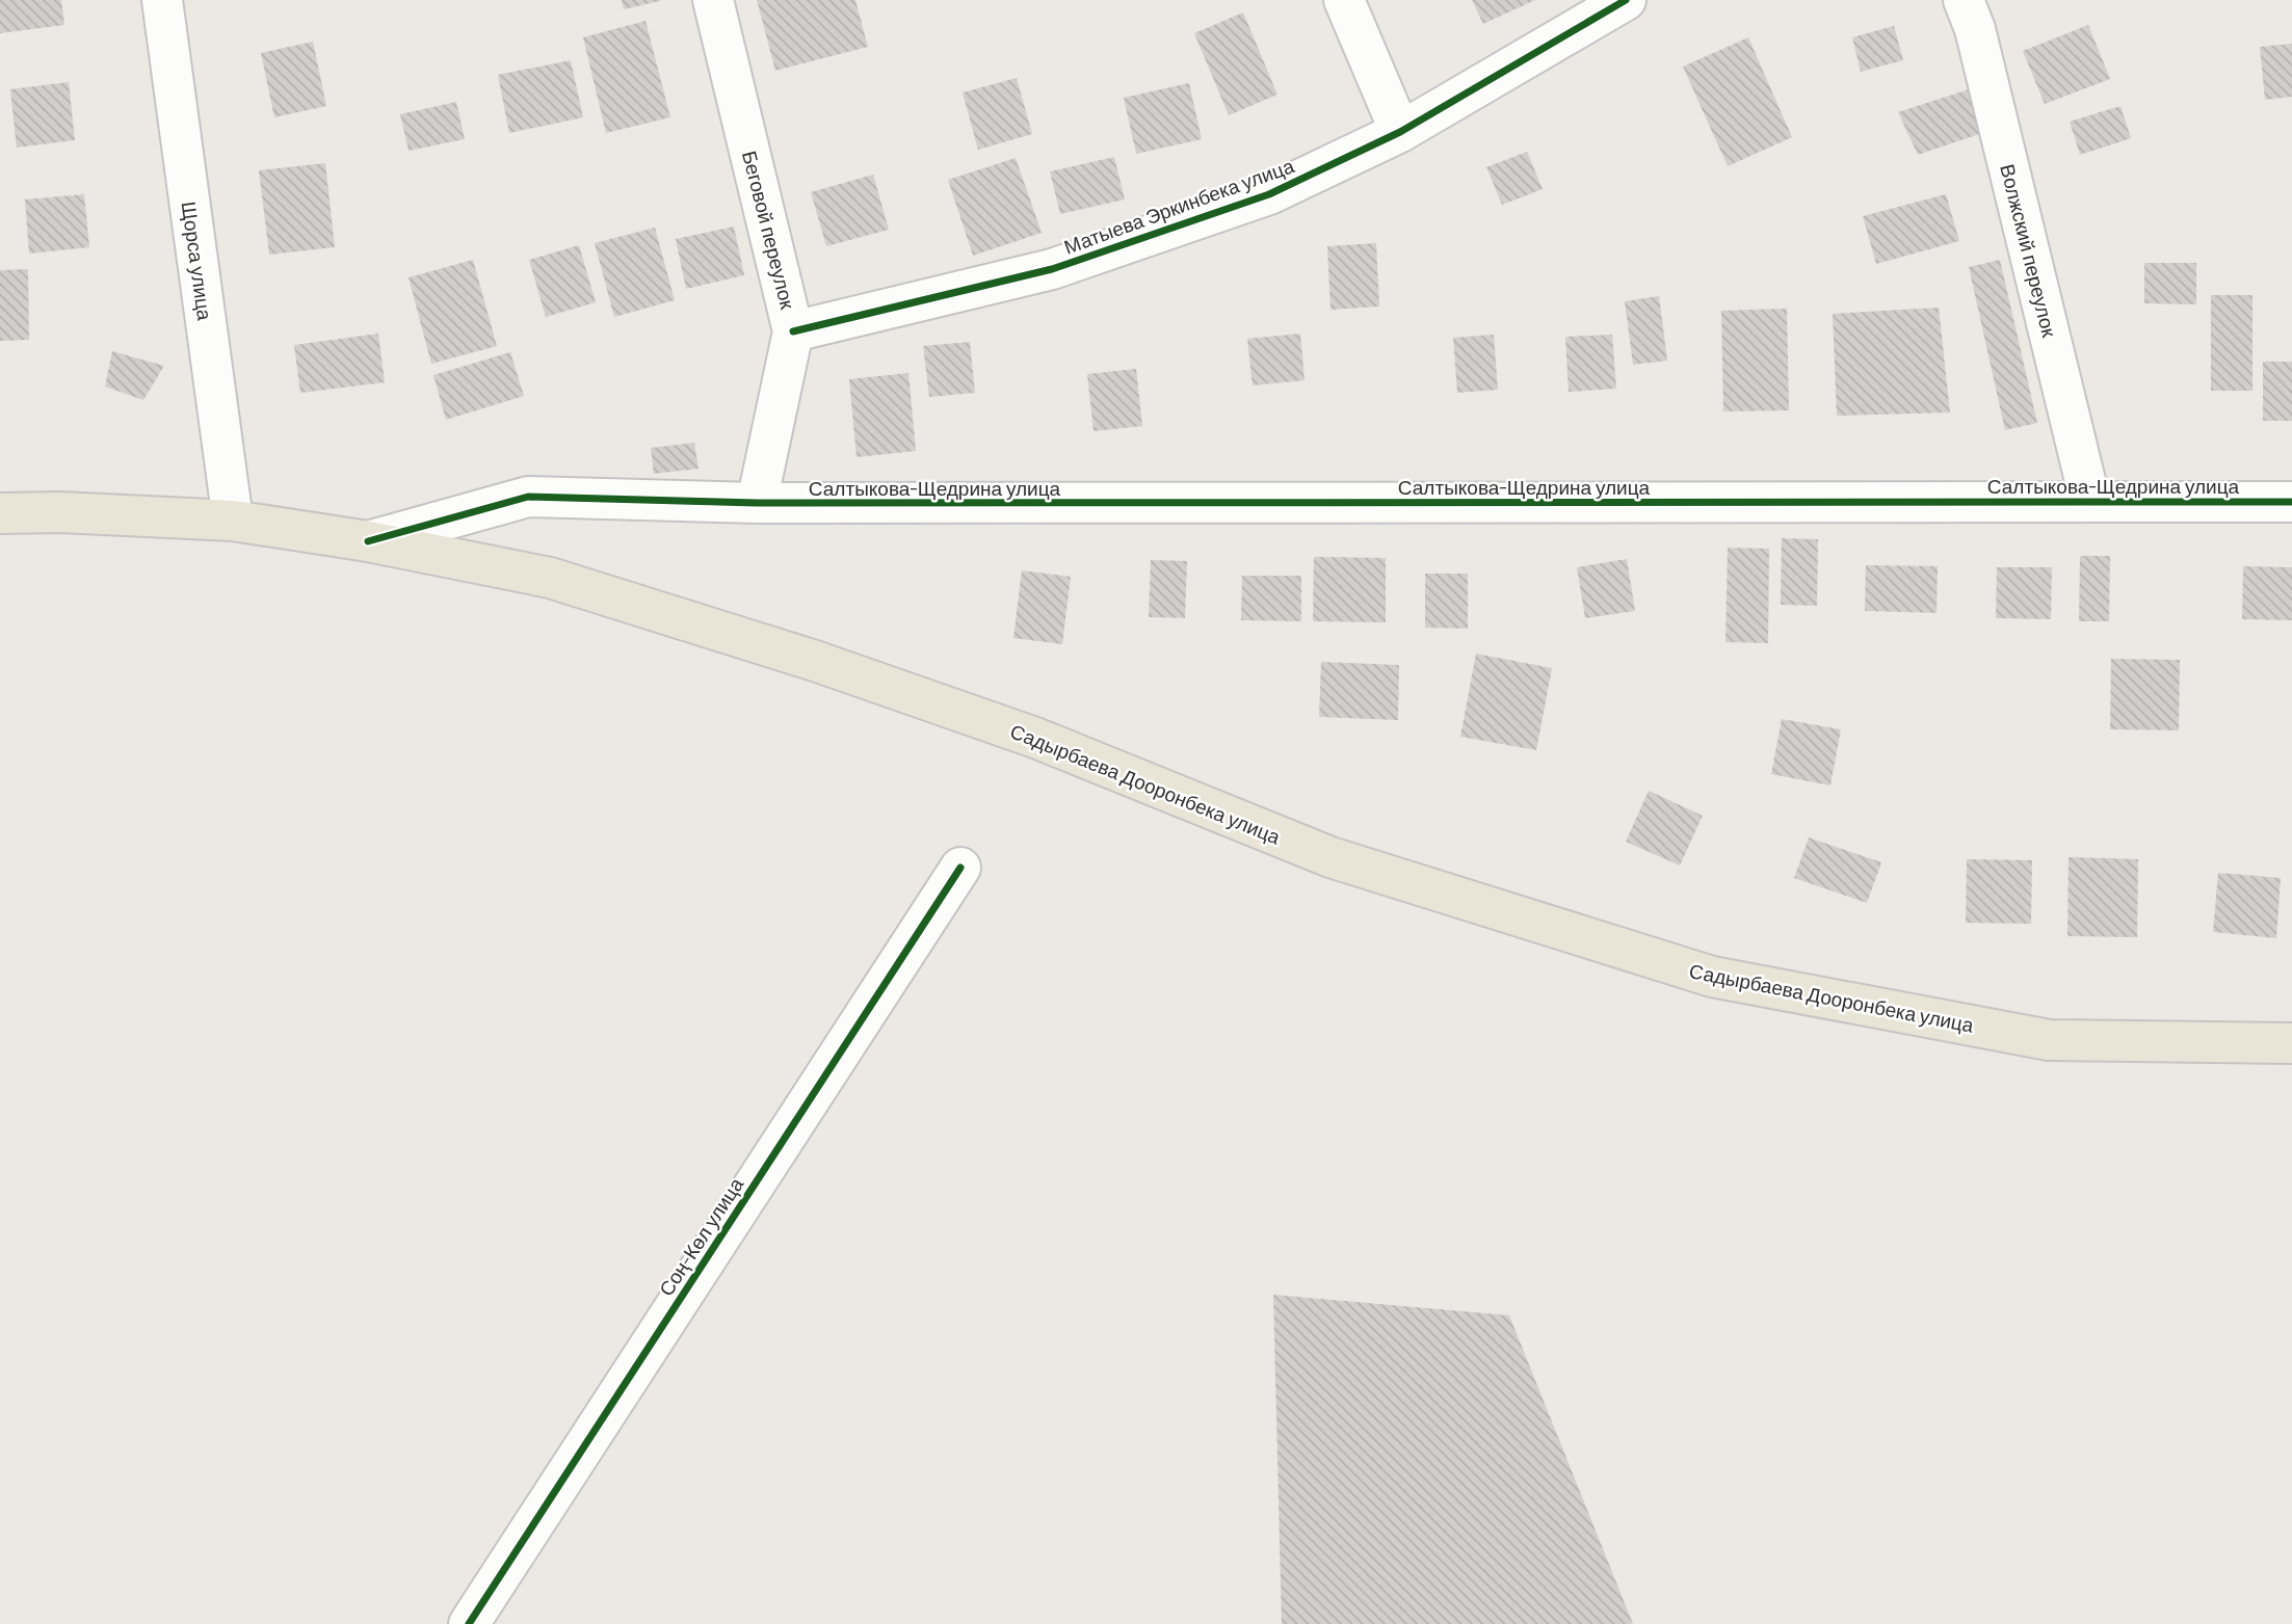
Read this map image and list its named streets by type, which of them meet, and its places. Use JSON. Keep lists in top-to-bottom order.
{
  "streets": {
    "main road": ["Садырбаева Дооронбека улица"],
    "street": [
      "Матыева Эркинбека улица",
      "Беговой переулок",
      "Волжский переулок",
      "Щорса улица",
      "Салтыкова-Щедрина улица",
      "Соң-Көл улица"
    ]
  },
  "crossings": [
    ["Матыева Эркинбека улица", "Беговой переулок"],
    ["Беговой переулок", "Салтыкова-Щедрина улица"],
    ["Волжский переулок", "Салтыкова-Щедрина улица"],
    ["Щорса улица", "Садырбаева Дооронбека улица"],
    ["Салтыкова-Щедрина улица", "Садырбаева Дооронбека улица"]
  ]
}
